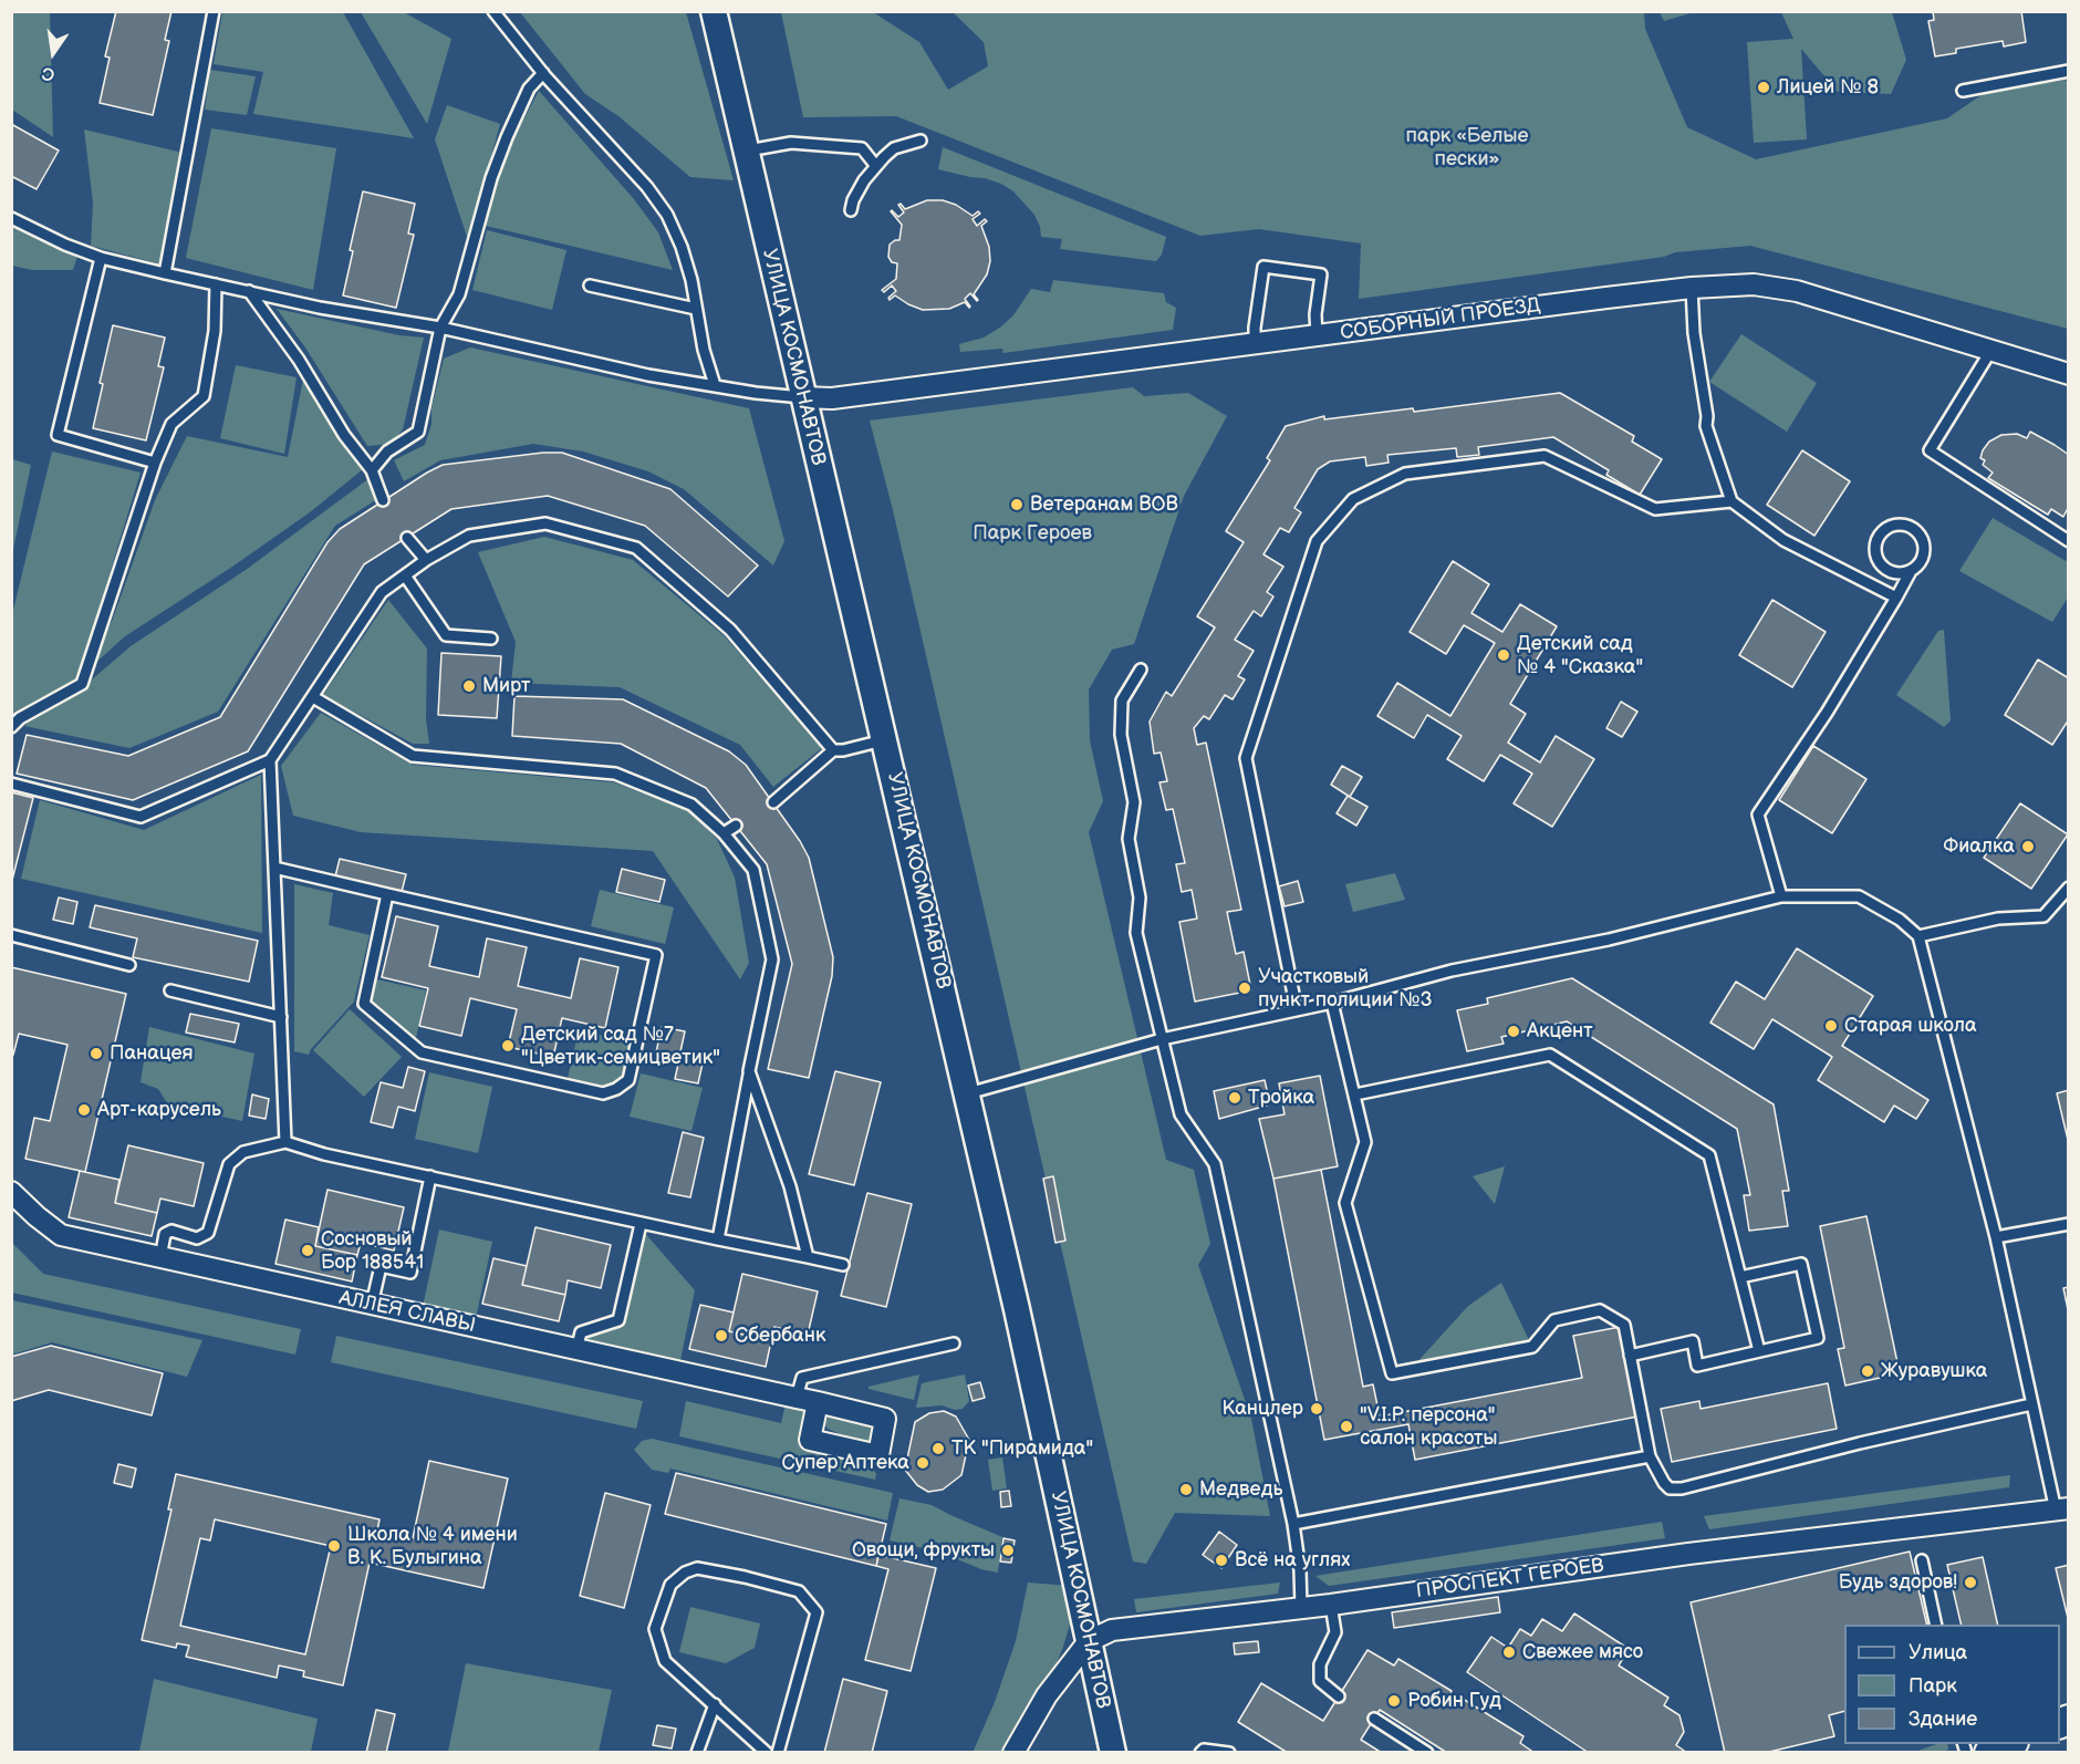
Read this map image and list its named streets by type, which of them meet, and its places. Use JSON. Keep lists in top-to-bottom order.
{
  "streets": {
    "street": [
      "СОБОРНЫЙ ПРОЕЗД",
      "УЛИЦА КОСМОНАВТОВ",
      "АЛЛЕЯ СЛАВЫ",
      "ПРОСПЕКТ ГЕРОЕВ"
    ]
  },
  "crossings": [
    ["СОБОРНЫЙ ПРОЕЗД", "УЛИЦА КОСМОНАВТОВ"],
    ["УЛИЦА КОСМОНАВТОВ", "ПРОСПЕКТ ГЕРОЕВ"]
  ],
  "parks": ["парк «Белые пески»", "Парк Героев"],
  "places": [
    "Лицей № 8",
    "Ветеранам ВОВ",
    "Детский сад № 4 \"Сказка\"",
    "Мирт",
    "Фиалка",
    "Участковый пункт полиции №3",
    "Старая школа",
    "Акцент",
    "Детский сад №7 \"Цветик-семицветик\"",
    "Панацея",
    "Тройка",
    "Арт-карусель",
    "Сосновый Бор 188541",
    "Сбербанк",
    "Журавушка",
    "Канцлер",
    "\"V.I.P. персона\" cалон красоты",
    "ТК \"Пирамида\"",
    "Супер Аптека",
    "Медведь",
    "Школа № 4 имени В. К. Булыгина",
    "Овощи, фрукты",
    "Всё на углях",
    "Будь здоров!",
    "Свежее мясо",
    "Робин Гуд"
  ],
  "legend": ["Улица", "Парк", "Здание"],
  "north": "bottom"
}
